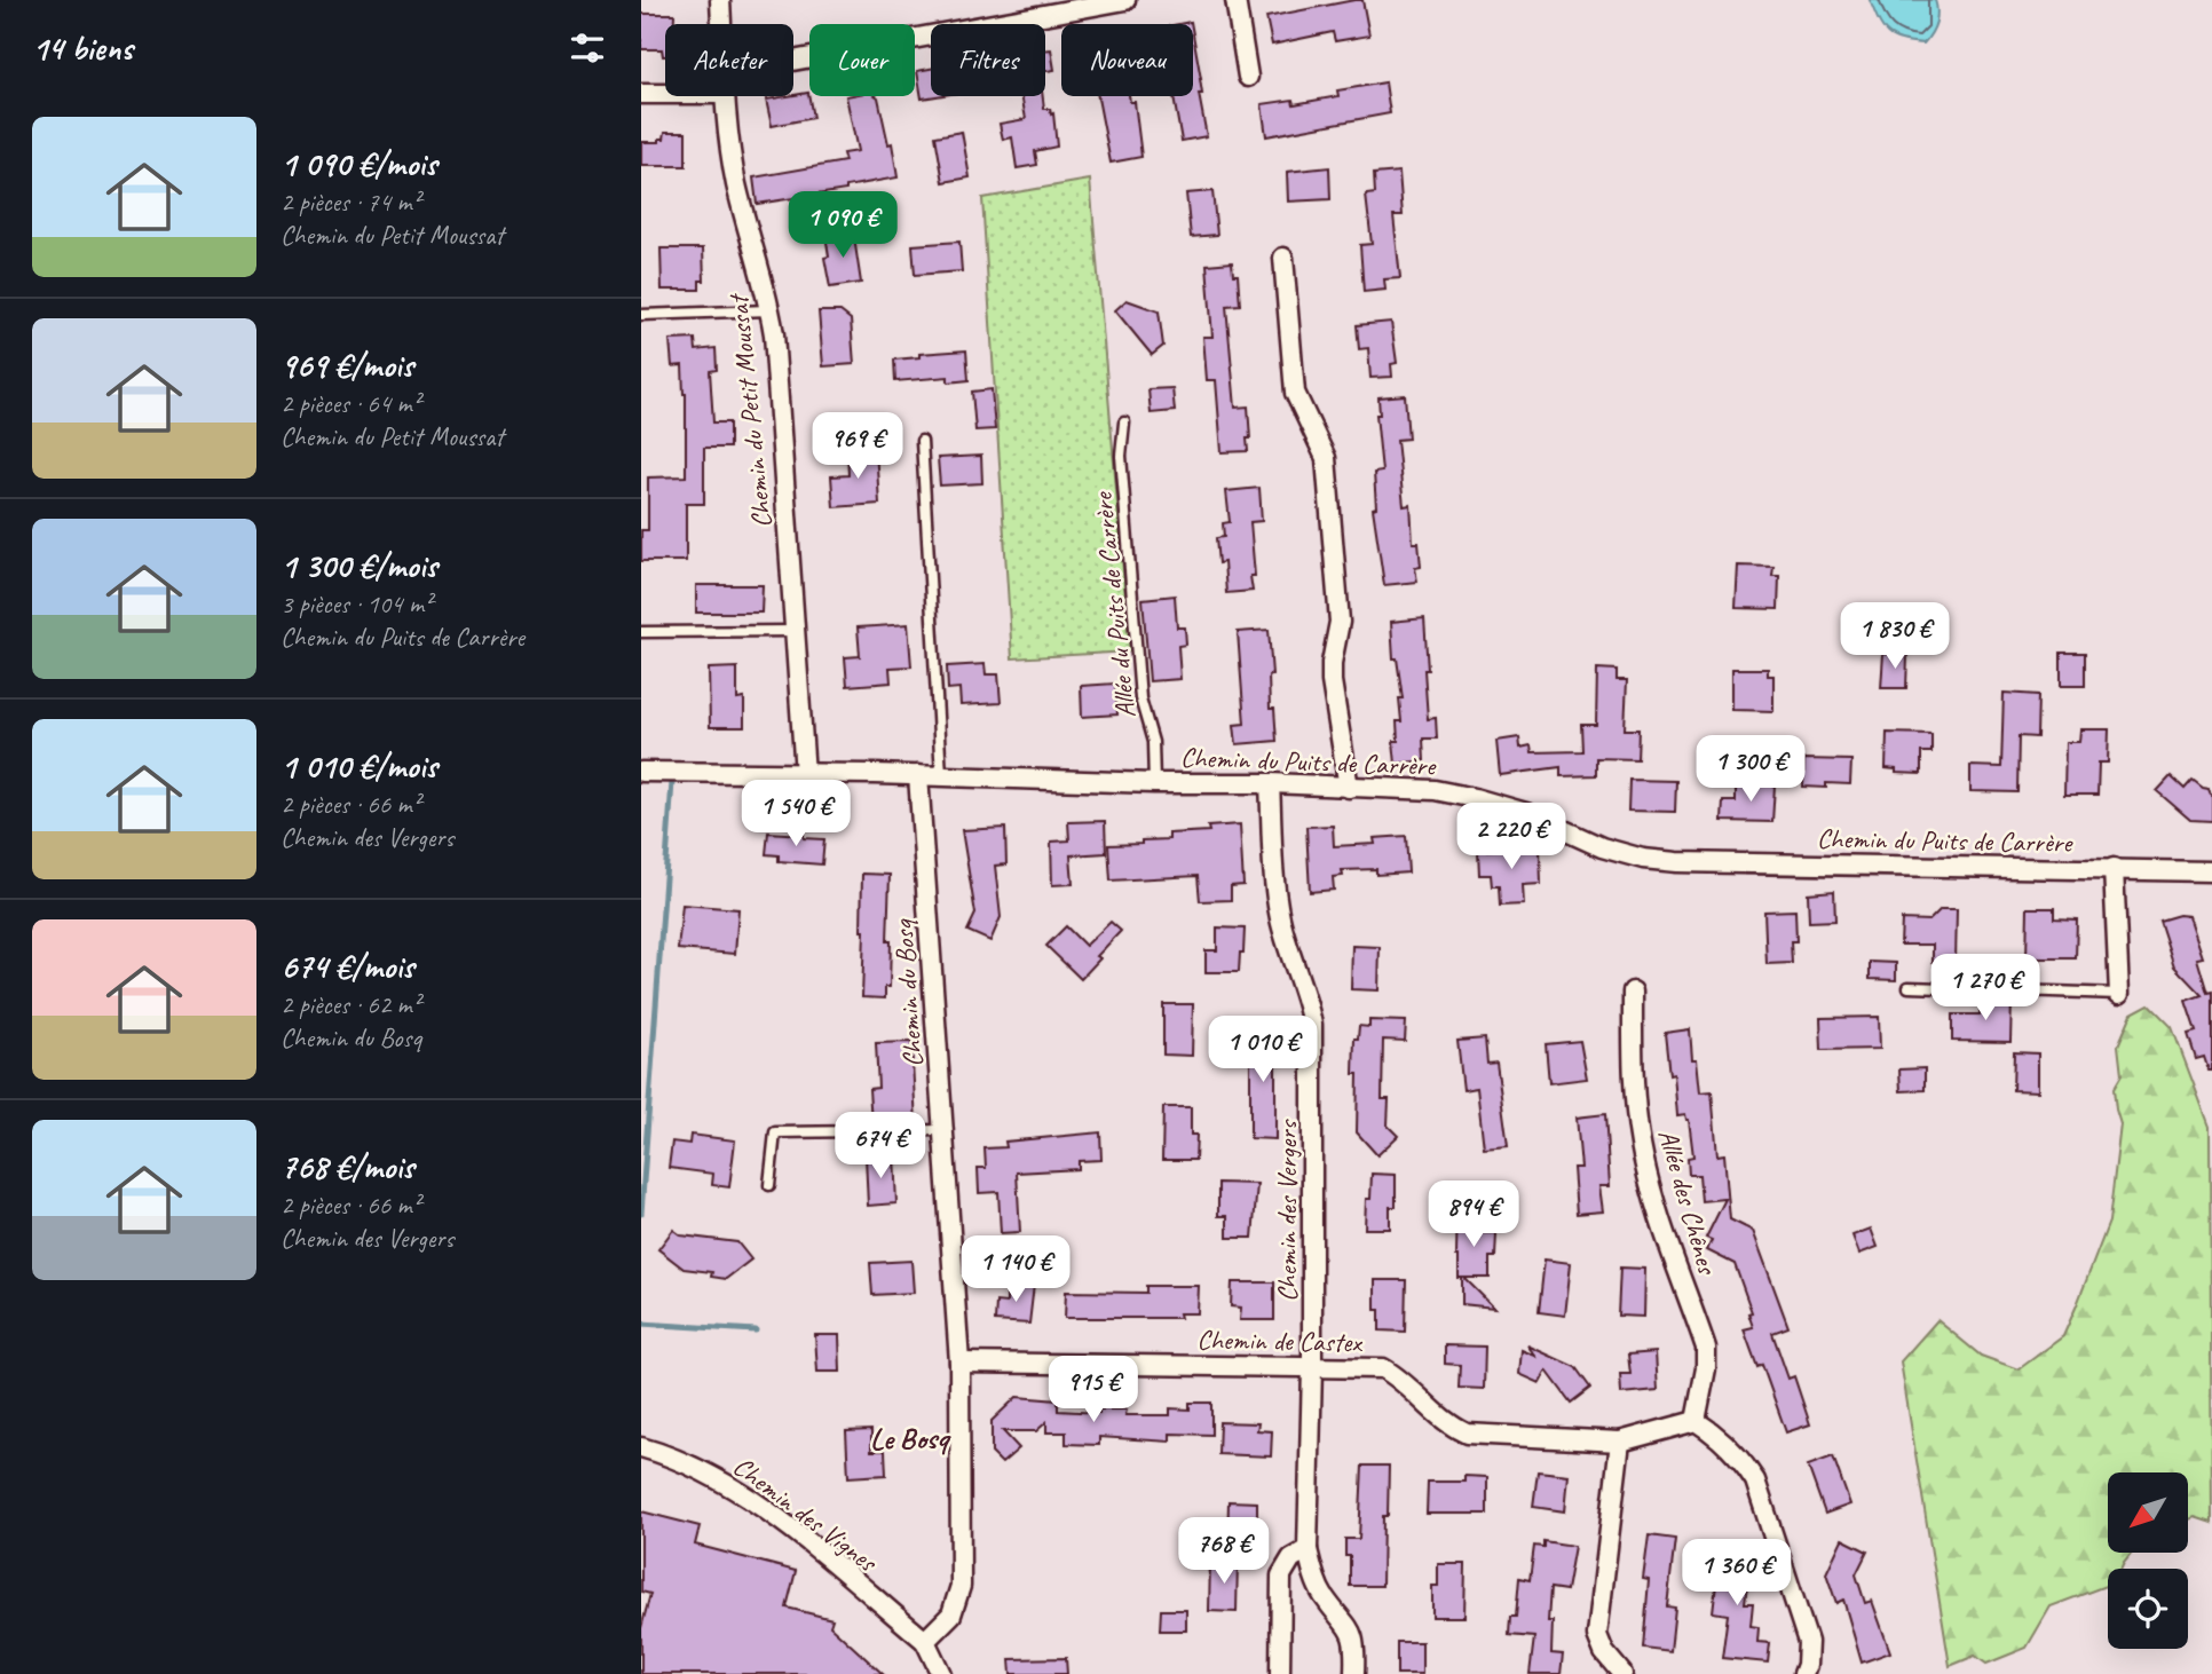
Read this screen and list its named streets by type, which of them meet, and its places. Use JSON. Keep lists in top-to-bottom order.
{
  "streets": {
    "street": [
      "Chemin du Petit Moussat",
      "Chemin du Puits de Carrère",
      "Chemin du Bosq",
      "Allée des Chênes",
      "Chemin des Vergers",
      "Chemin de Castex",
      "Chemin des Vignes"
    ],
    "lane": ["Allée du Puits de Carrère"]
  },
  "crossings": [
    ["Chemin du Petit Moussat", "Chemin du Puits de Carrère"],
    ["Allée du Puits de Carrère", "Chemin du Puits de Carrère"],
    ["Chemin du Puits de Carrère", "Chemin du Bosq"],
    ["Chemin du Puits de Carrère", "Chemin des Vergers"],
    ["Chemin du Bosq", "Chemin de Castex"],
    ["Chemin du Bosq", "Chemin des Vignes"],
    ["Allée des Chênes", "Chemin de Castex"],
    ["Chemin des Vergers", "Chemin de Castex"]
  ],
  "districts": ["Le Bosq"],
  "north": "bottom left",
  "page": {
    "heading": "14 biens",
    "chip": [
      "Acheter",
      "Louer",
      "Filtres",
      "Nouveau"
    ],
    "list": [
      {
        "name": "1 090 €/mois",
        "note": "2 pièces · 74 m² · Chemin du Petit Moussat"
      },
      {
        "name": "969 €/mois",
        "note": "2 pièces · 64 m² · Chemin du Petit Moussat"
      },
      {
        "name": "1 300 €/mois",
        "note": "3 pièces · 104 m² · Chemin du Puits de Carrère"
      },
      {
        "name": "1 010 €/mois",
        "note": "2 pièces · 66 m² · Chemin des Vergers"
      },
      {
        "name": "674 €/mois",
        "note": "2 pièces · 62 m² · Chemin du Bosq"
      },
      {
        "name": "768 €/mois",
        "note": "2 pièces · 66 m² · Chemin des Vergers"
      }
    ],
    "price": [
      "1 090 €",
      "969 €",
      "1 830 €",
      "1 300 €",
      "1 540 €",
      "2 220 €",
      "1 270 €",
      "1 010 €",
      "674 €",
      "894 €",
      "1 140 €",
      "915 €",
      "768 €",
      "1 360 €"
    ]
  }
}
